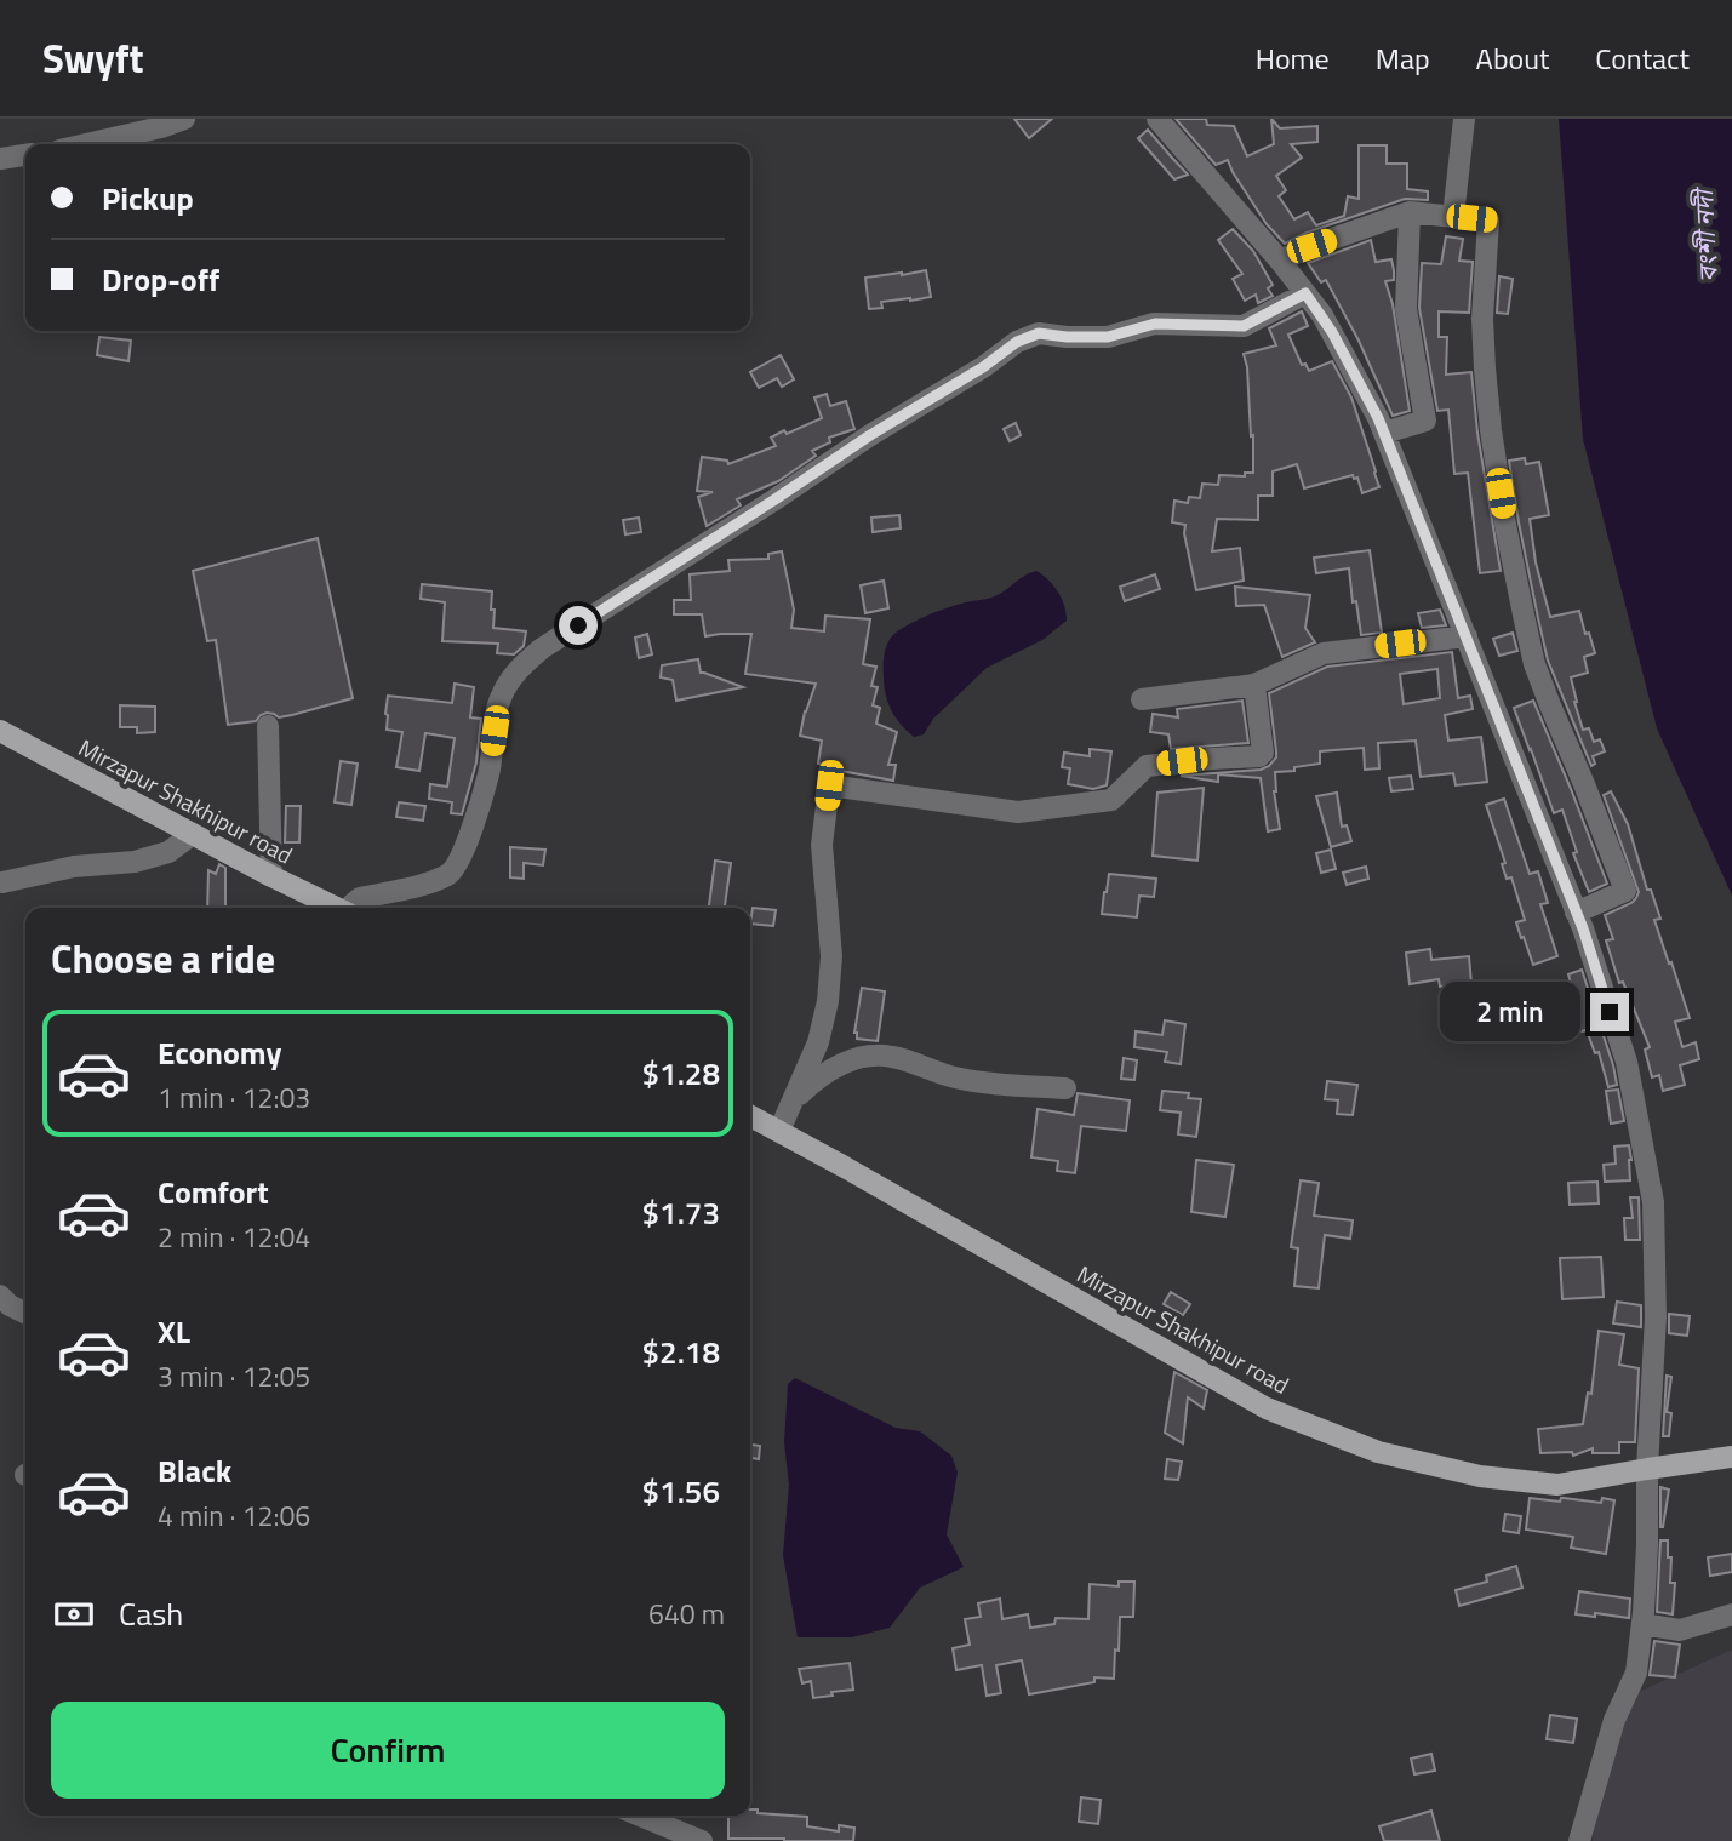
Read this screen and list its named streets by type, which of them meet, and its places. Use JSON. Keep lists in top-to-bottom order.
{
  "streets": {
    "main road": ["Mirzapur Shakhipur road"]
  },
  "water": ["বংশী নদী"],
  "page": {
    "header": "Swyft",
    "nav": [
      "Home",
      "Map",
      "About",
      "Contact"
    ],
    "banner": ["Pickup", "Drop-off"],
    "heading": "Choose a ride",
    "bubble": "2 min",
    "list": [
      {
        "name": "Economy",
        "note": "1 min · 12:03",
        "value": "$1.28"
      },
      {
        "name": "Comfort",
        "note": "2 min · 12:04",
        "value": "$1.73"
      },
      {
        "name": "XL",
        "note": "3 min · 12:05",
        "value": "$2.18"
      },
      {
        "name": "Black",
        "note": "4 min · 12:06",
        "value": "$1.56"
      }
    ],
    "pay": ["Cash", "640 m"],
    "buttons": "Confirm"
  }
}
